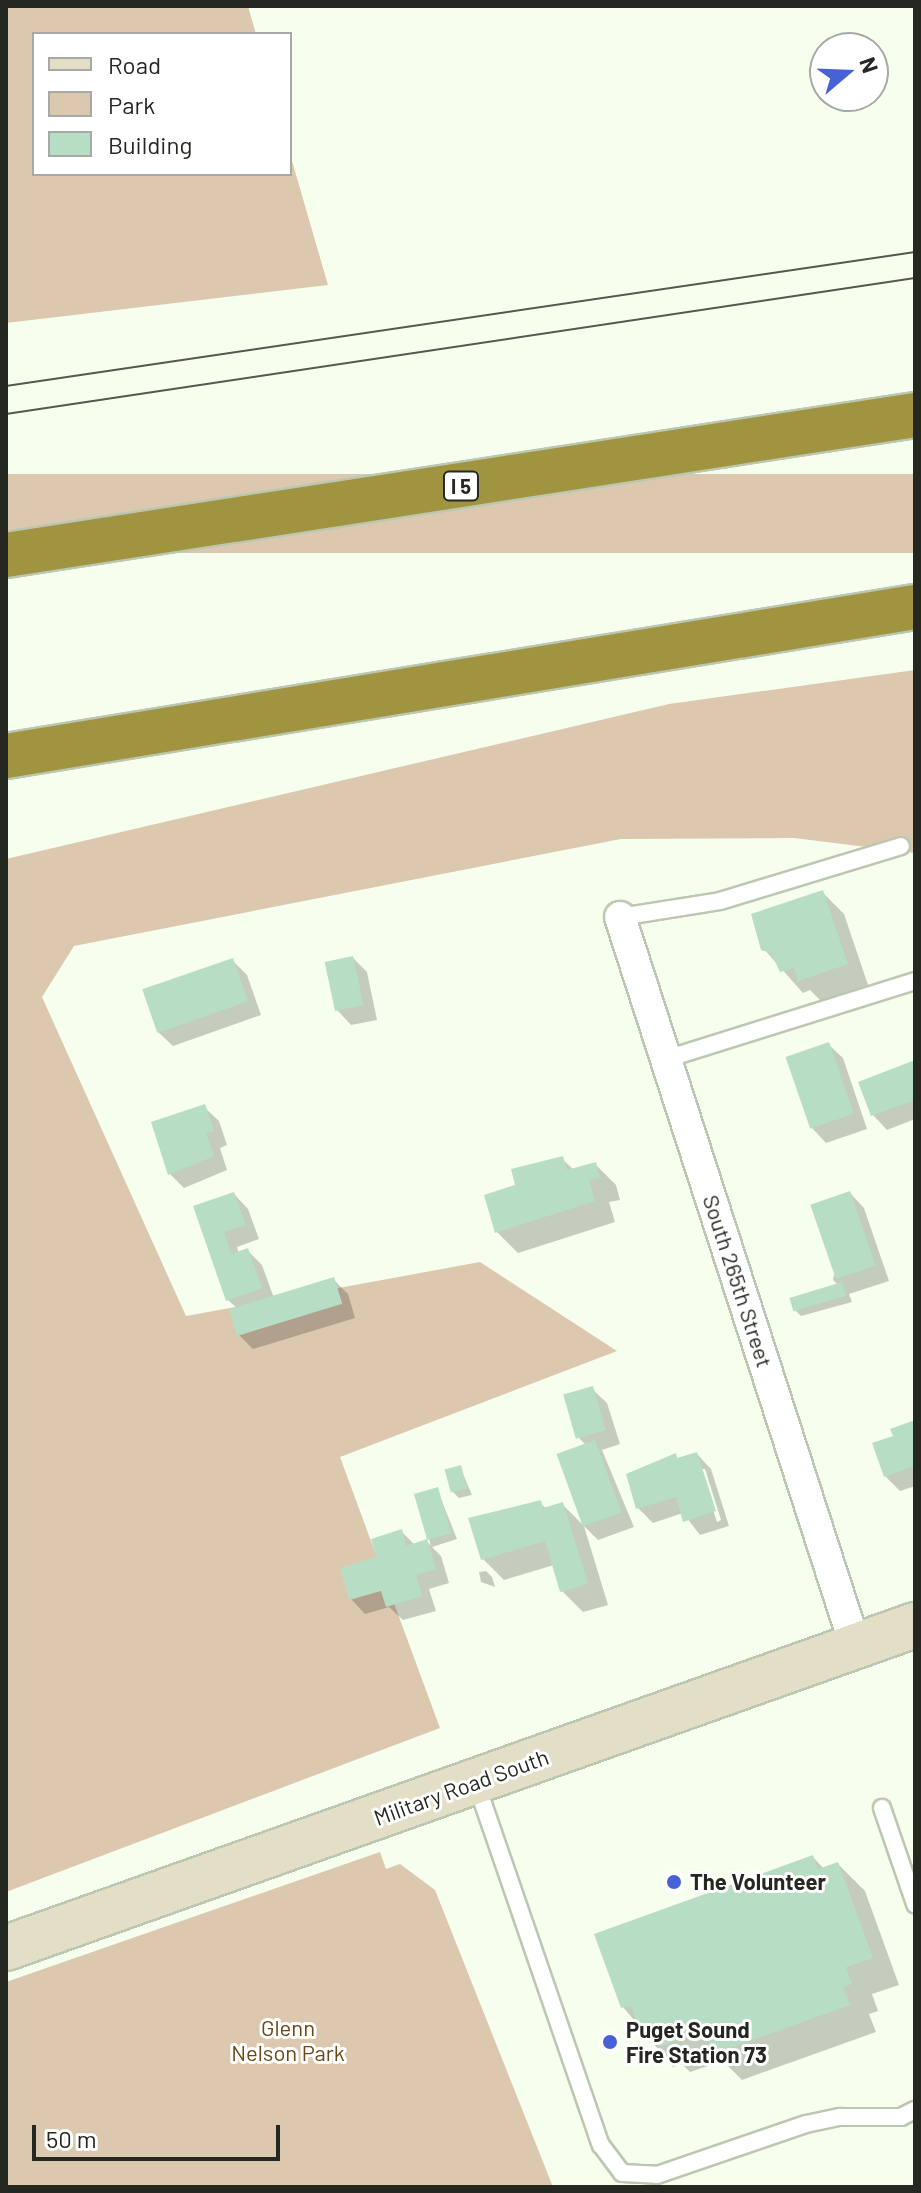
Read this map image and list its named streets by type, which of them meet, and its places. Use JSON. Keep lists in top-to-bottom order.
{
  "streets": {
    "highway": ["I 5"],
    "main road": ["Military Road South"],
    "street": ["South 265th Street"]
  },
  "crossings": [
    ["South 265th Street", "Military Road South"]
  ],
  "parks": ["Glenn Nelson Park"],
  "places": ["The Volunteer", "Puget Sound Fire Station 73"],
  "legend": ["Road", "Park", "Building"],
  "scale_bar": "50 m",
  "north": "right"
}
